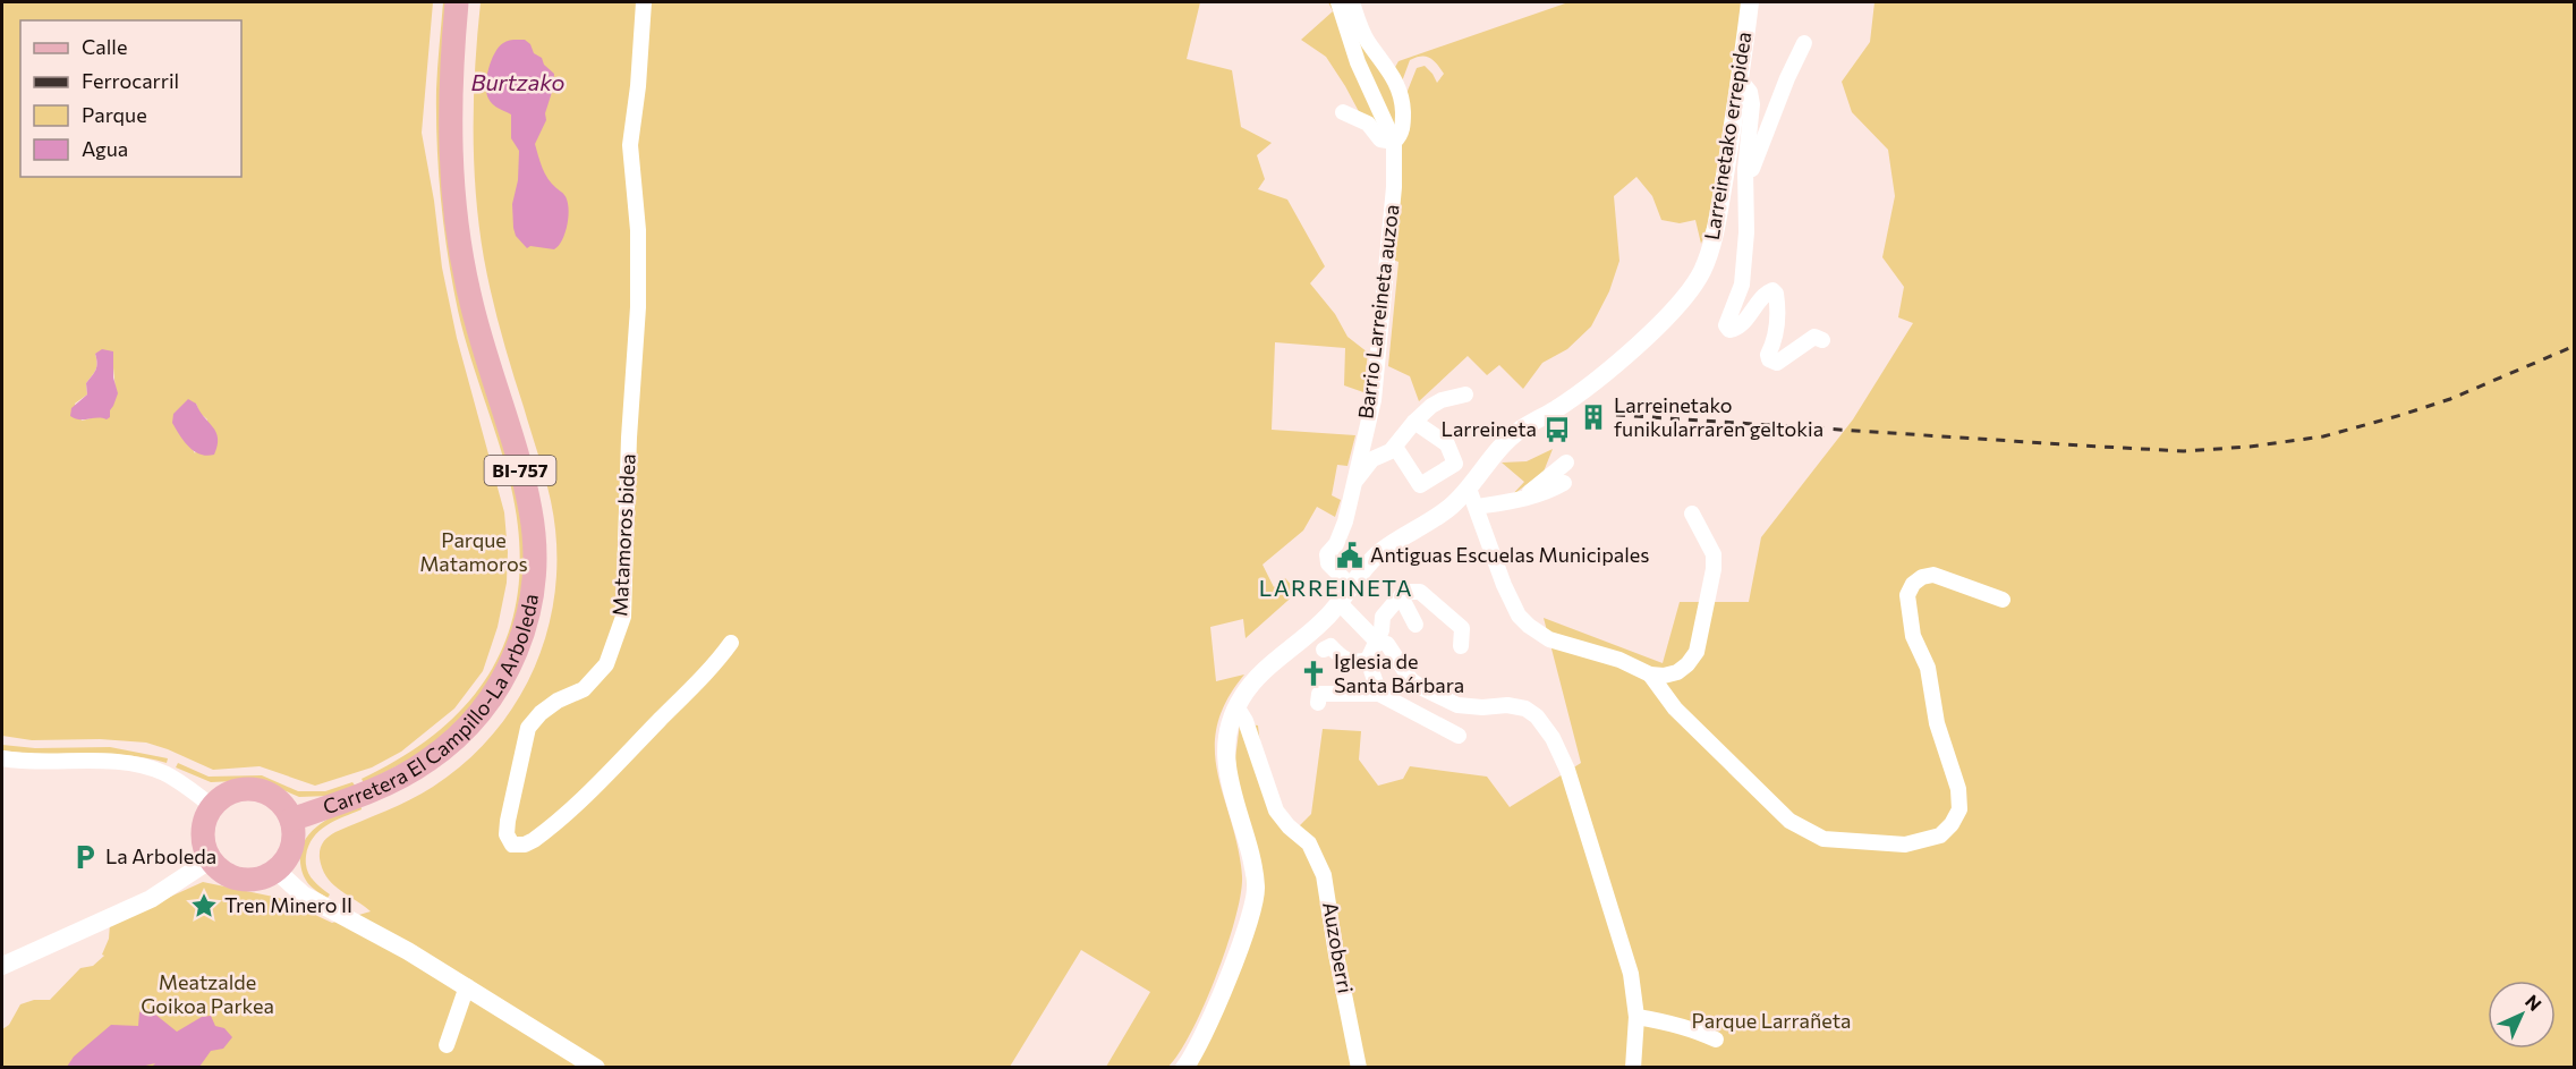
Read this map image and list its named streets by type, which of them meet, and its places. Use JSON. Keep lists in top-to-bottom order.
{
  "streets": {
    "main road": ["BI-757", "Carretera El Campillo-La Arboleda"],
    "street": [
      "Larreinetako errepidea",
      "Barrio Larreineta auzoa",
      "Matamoros bidea",
      "Auzoberri"
    ]
  },
  "districts": ["LARREINETA"],
  "water": ["Burtzako"],
  "parks": ["Parque Matamoros", "Meatzalde Goikoa Parkea", "Parque Larrañeta"],
  "places": {
    "building": ["Larreinetako funikularraren geltokia"],
    "bus stop": ["Larreineta"],
    "public building": ["Antiguas Escuelas Municipales"],
    "church": ["Iglesia de Santa Bárbara"],
    "parking": ["La Arboleda"],
    "place": ["Tren Minero II"]
  },
  "legend": [
    "Calle",
    "Ferrocarril",
    "Parque",
    "Agua"
  ],
  "north": "top right"
}
